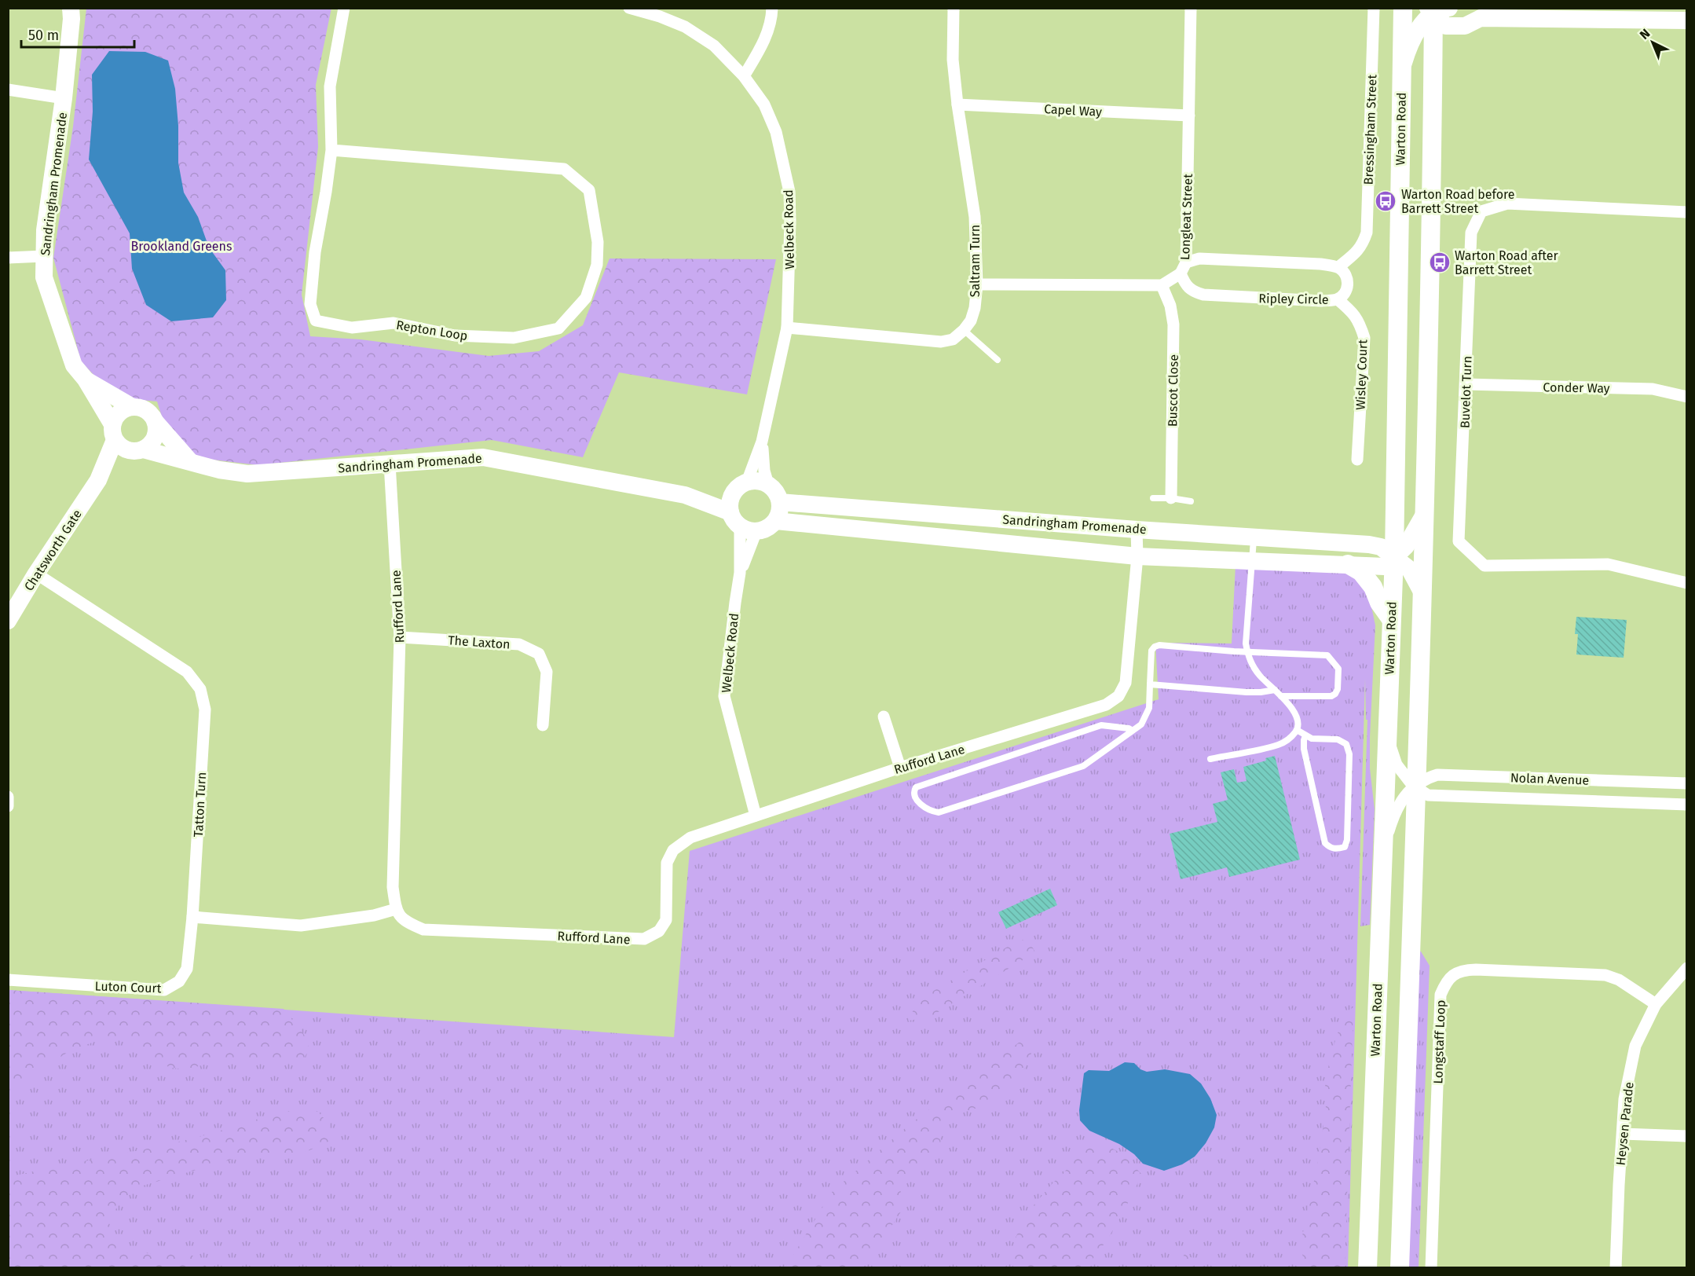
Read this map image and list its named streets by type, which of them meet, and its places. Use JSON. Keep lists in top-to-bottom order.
{
  "streets": {
    "main road": ["Warton Road"],
    "street": [
      "Capel Way",
      "Bressingham Street",
      "Sandringham Promenade",
      "Longleat Street",
      "Welbeck Road",
      "Saltram Turn",
      "Ripley Circle",
      "Repton Loop",
      "Wisley Court",
      "Conder Way",
      "Buscot Close",
      "Buvelot Turn",
      "Chatsworth Gate",
      "Rufford Lane",
      "The Laxton",
      "Nolan Avenue",
      "Tatton Turn",
      "Luton Court",
      "Longstaff Loop",
      "Heysen Parade"
    ]
  },
  "crossings": [
    ["Capel Way", "Longleat Street"],
    ["Capel Way", "Saltram Turn"],
    ["Warton Road", "Sandringham Promenade"],
    ["Warton Road", "Nolan Avenue"],
    ["Bressingham Street", "Ripley Circle"],
    ["Sandringham Promenade", "Welbeck Road"],
    ["Sandringham Promenade", "Chatsworth Gate"],
    ["Sandringham Promenade", "Rufford Lane"],
    ["Longleat Street", "Ripley Circle"],
    ["Longleat Street", "Buscot Close"],
    ["Welbeck Road", "Rufford Lane"],
    ["Ripley Circle", "Wisley Court"],
    ["Conder Way", "Buvelot Turn"],
    ["Chatsworth Gate", "Tatton Turn"],
    ["Rufford Lane", "The Laxton"],
    ["Tatton Turn", "Luton Court"],
    ["Longstaff Loop", "Heysen Parade"]
  ],
  "parks": ["Brookland Greens"],
  "places": {
    "bus stop": ["Warton Road before Barrett Street", "Warton Road after Barrett Street"]
  },
  "scale_bar": "50 m",
  "north": "top left"
}
